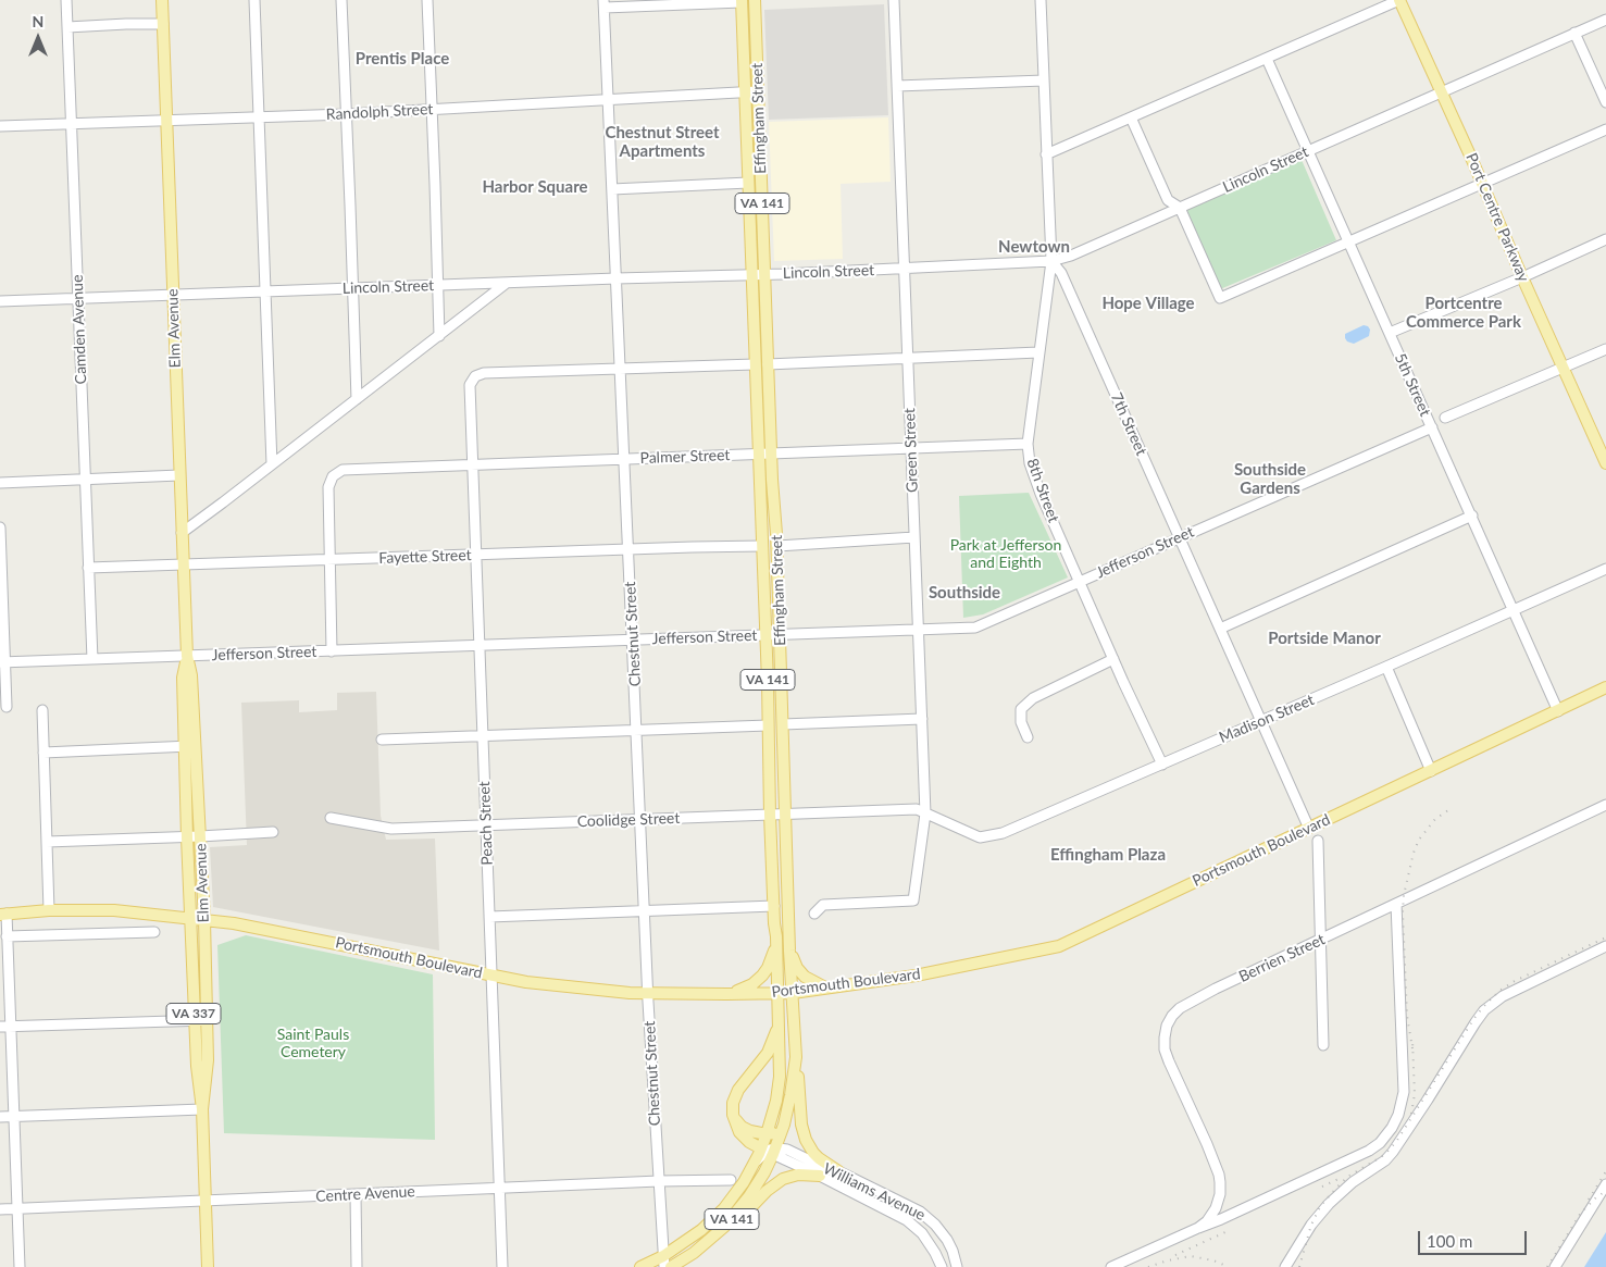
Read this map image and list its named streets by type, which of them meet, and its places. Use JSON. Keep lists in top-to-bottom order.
{
  "streets": {
    "main road": [
      "Effingham Street",
      "VA 141",
      "Port Centre Parkway",
      "Elm Avenue",
      "Portsmouth Boulevard",
      "VA 337"
    ],
    "street": [
      "Randolph Street",
      "Lincoln Street",
      "Camden Avenue",
      "5th Street",
      "7th Street",
      "Green Street",
      "Palmer Street",
      "8th Street",
      "Jefferson Street",
      "Fayette Street",
      "Chestnut Street",
      "Madison Street",
      "Coolidge Street",
      "Peach Street",
      "Berrien Street",
      "Williams Avenue",
      "Centre Avenue"
    ]
  },
  "crossings": [
    ["Randolph Street", "Effingham Street"],
    ["Randolph Street", "Elm Avenue"],
    ["Randolph Street", "Camden Avenue"],
    ["Randolph Street", "Chestnut Street"],
    ["Effingham Street", "Lincoln Street"],
    ["Effingham Street", "VA 141"],
    ["Effingham Street", "Palmer Street"],
    ["Effingham Street", "Jefferson Street"],
    ["Effingham Street", "Fayette Street"],
    ["Effingham Street", "Chestnut Street"],
    ["Effingham Street", "Coolidge Street"],
    ["Effingham Street", "Portsmouth Boulevard"],
    ["Effingham Street", "Williams Avenue"],
    ["Lincoln Street", "Port Centre Parkway"],
    ["Lincoln Street", "Elm Avenue"],
    ["Lincoln Street", "Camden Avenue"],
    ["Lincoln Street", "5th Street"],
    ["Lincoln Street", "7th Street"],
    ["Lincoln Street", "Green Street"],
    ["Lincoln Street", "8th Street"],
    ["Lincoln Street", "Chestnut Street"],
    ["VA 141", "Chestnut Street"],
    ["Elm Avenue", "Jefferson Street"],
    ["Elm Avenue", "Fayette Street"],
    ["Elm Avenue", "Portsmouth Boulevard"],
    ["Elm Avenue", "Centre Avenue"],
    ["Camden Avenue", "Jefferson Street"],
    ["Camden Avenue", "Fayette Street"],
    ["5th Street", "Jefferson Street"],
    ["5th Street", "Madison Street"],
    ["5th Street", "Portsmouth Boulevard"],
    ["7th Street", "8th Street"],
    ["7th Street", "Jefferson Street"],
    ["7th Street", "Madison Street"],
    ["7th Street", "Portsmouth Boulevard"],
    ["Green Street", "Palmer Street"],
    ["Green Street", "Jefferson Street"],
    ["Green Street", "Madison Street"],
    ["Green Street", "Coolidge Street"],
    ["Palmer Street", "8th Street"],
    ["Palmer Street", "Fayette Street"],
    ["Palmer Street", "Chestnut Street"],
    ["Palmer Street", "Peach Street"],
    ["8th Street", "Jefferson Street"],
    ["8th Street", "Madison Street"],
    ["Jefferson Street", "Chestnut Street"],
    ["Jefferson Street", "Peach Street"],
    ["Fayette Street", "Chestnut Street"],
    ["Fayette Street", "Peach Street"],
    ["Chestnut Street", "Coolidge Street"],
    ["Chestnut Street", "Peach Street"],
    ["Chestnut Street", "Portsmouth Boulevard"],
    ["Chestnut Street", "Centre Avenue"],
    ["Madison Street", "Coolidge Street"],
    ["Coolidge Street", "Peach Street"],
    ["Peach Street", "Portsmouth Boulevard"],
    ["Peach Street", "Centre Avenue"]
  ],
  "districts": [
    "Prentis Place",
    "Chestnut Street Apartments",
    "Harbor Square",
    "Newtown",
    "Hope Village",
    "Portcentre Commerce Park",
    "Southside Gardens",
    "Southside",
    "Portside Manor",
    "Effingham Plaza"
  ],
  "parks": ["Park at Jefferson and Eighth", "Saint Pauls Cemetery"],
  "scale_bar": "100 m",
  "north": "top"
}
